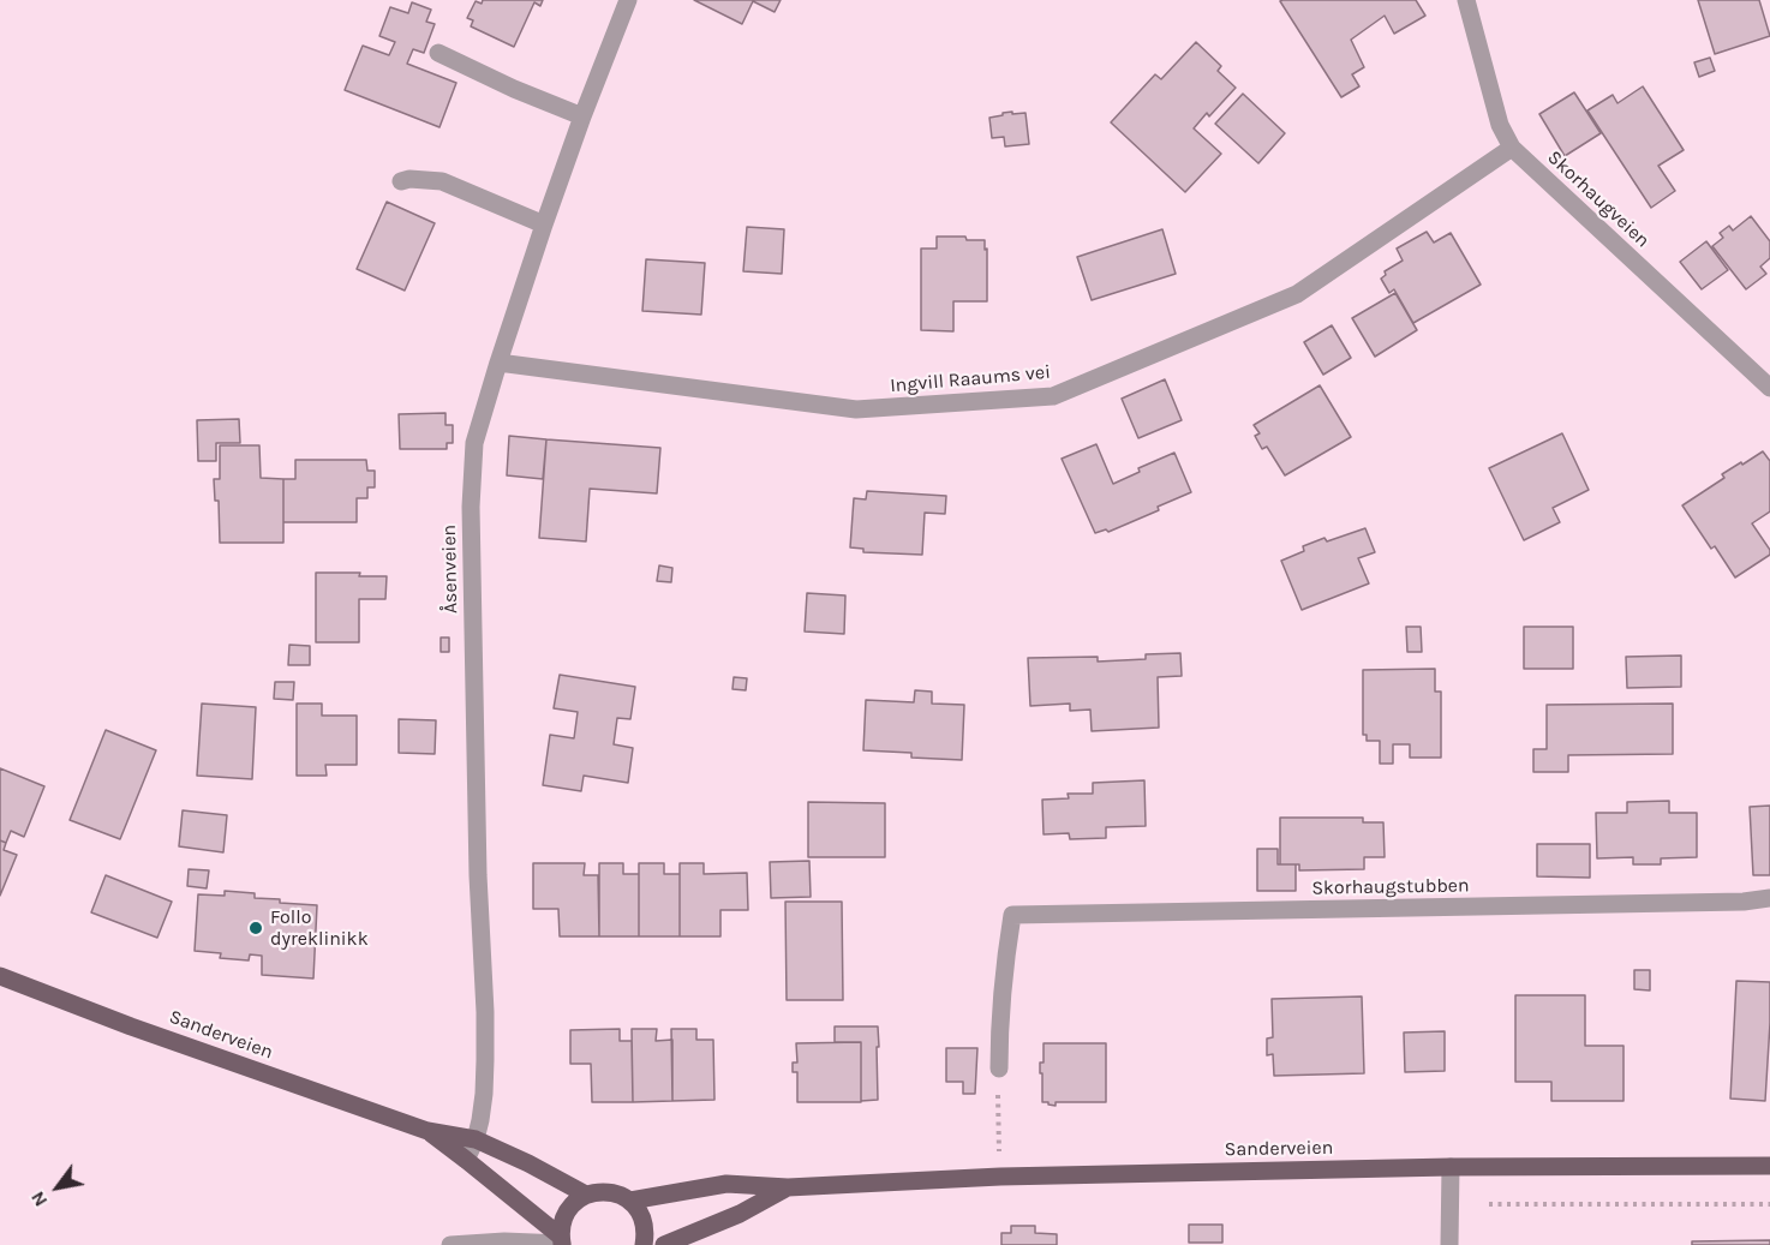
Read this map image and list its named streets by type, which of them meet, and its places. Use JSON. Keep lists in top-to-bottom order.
{
  "streets": {
    "main road": ["Sanderveien"],
    "street": [
      "Skorhaugveien",
      "Ingvill Raaums vei",
      "Åsenveien",
      "Skorhaugstubben"
    ]
  },
  "crossings": [
    ["Skorhaugveien", "Ingvill Raaums vei"],
    ["Ingvill Raaums vei", "Åsenveien"],
    ["Åsenveien", "Sanderveien"]
  ],
  "places": ["Follo dyreklinikk"],
  "north": "bottom left"
}
